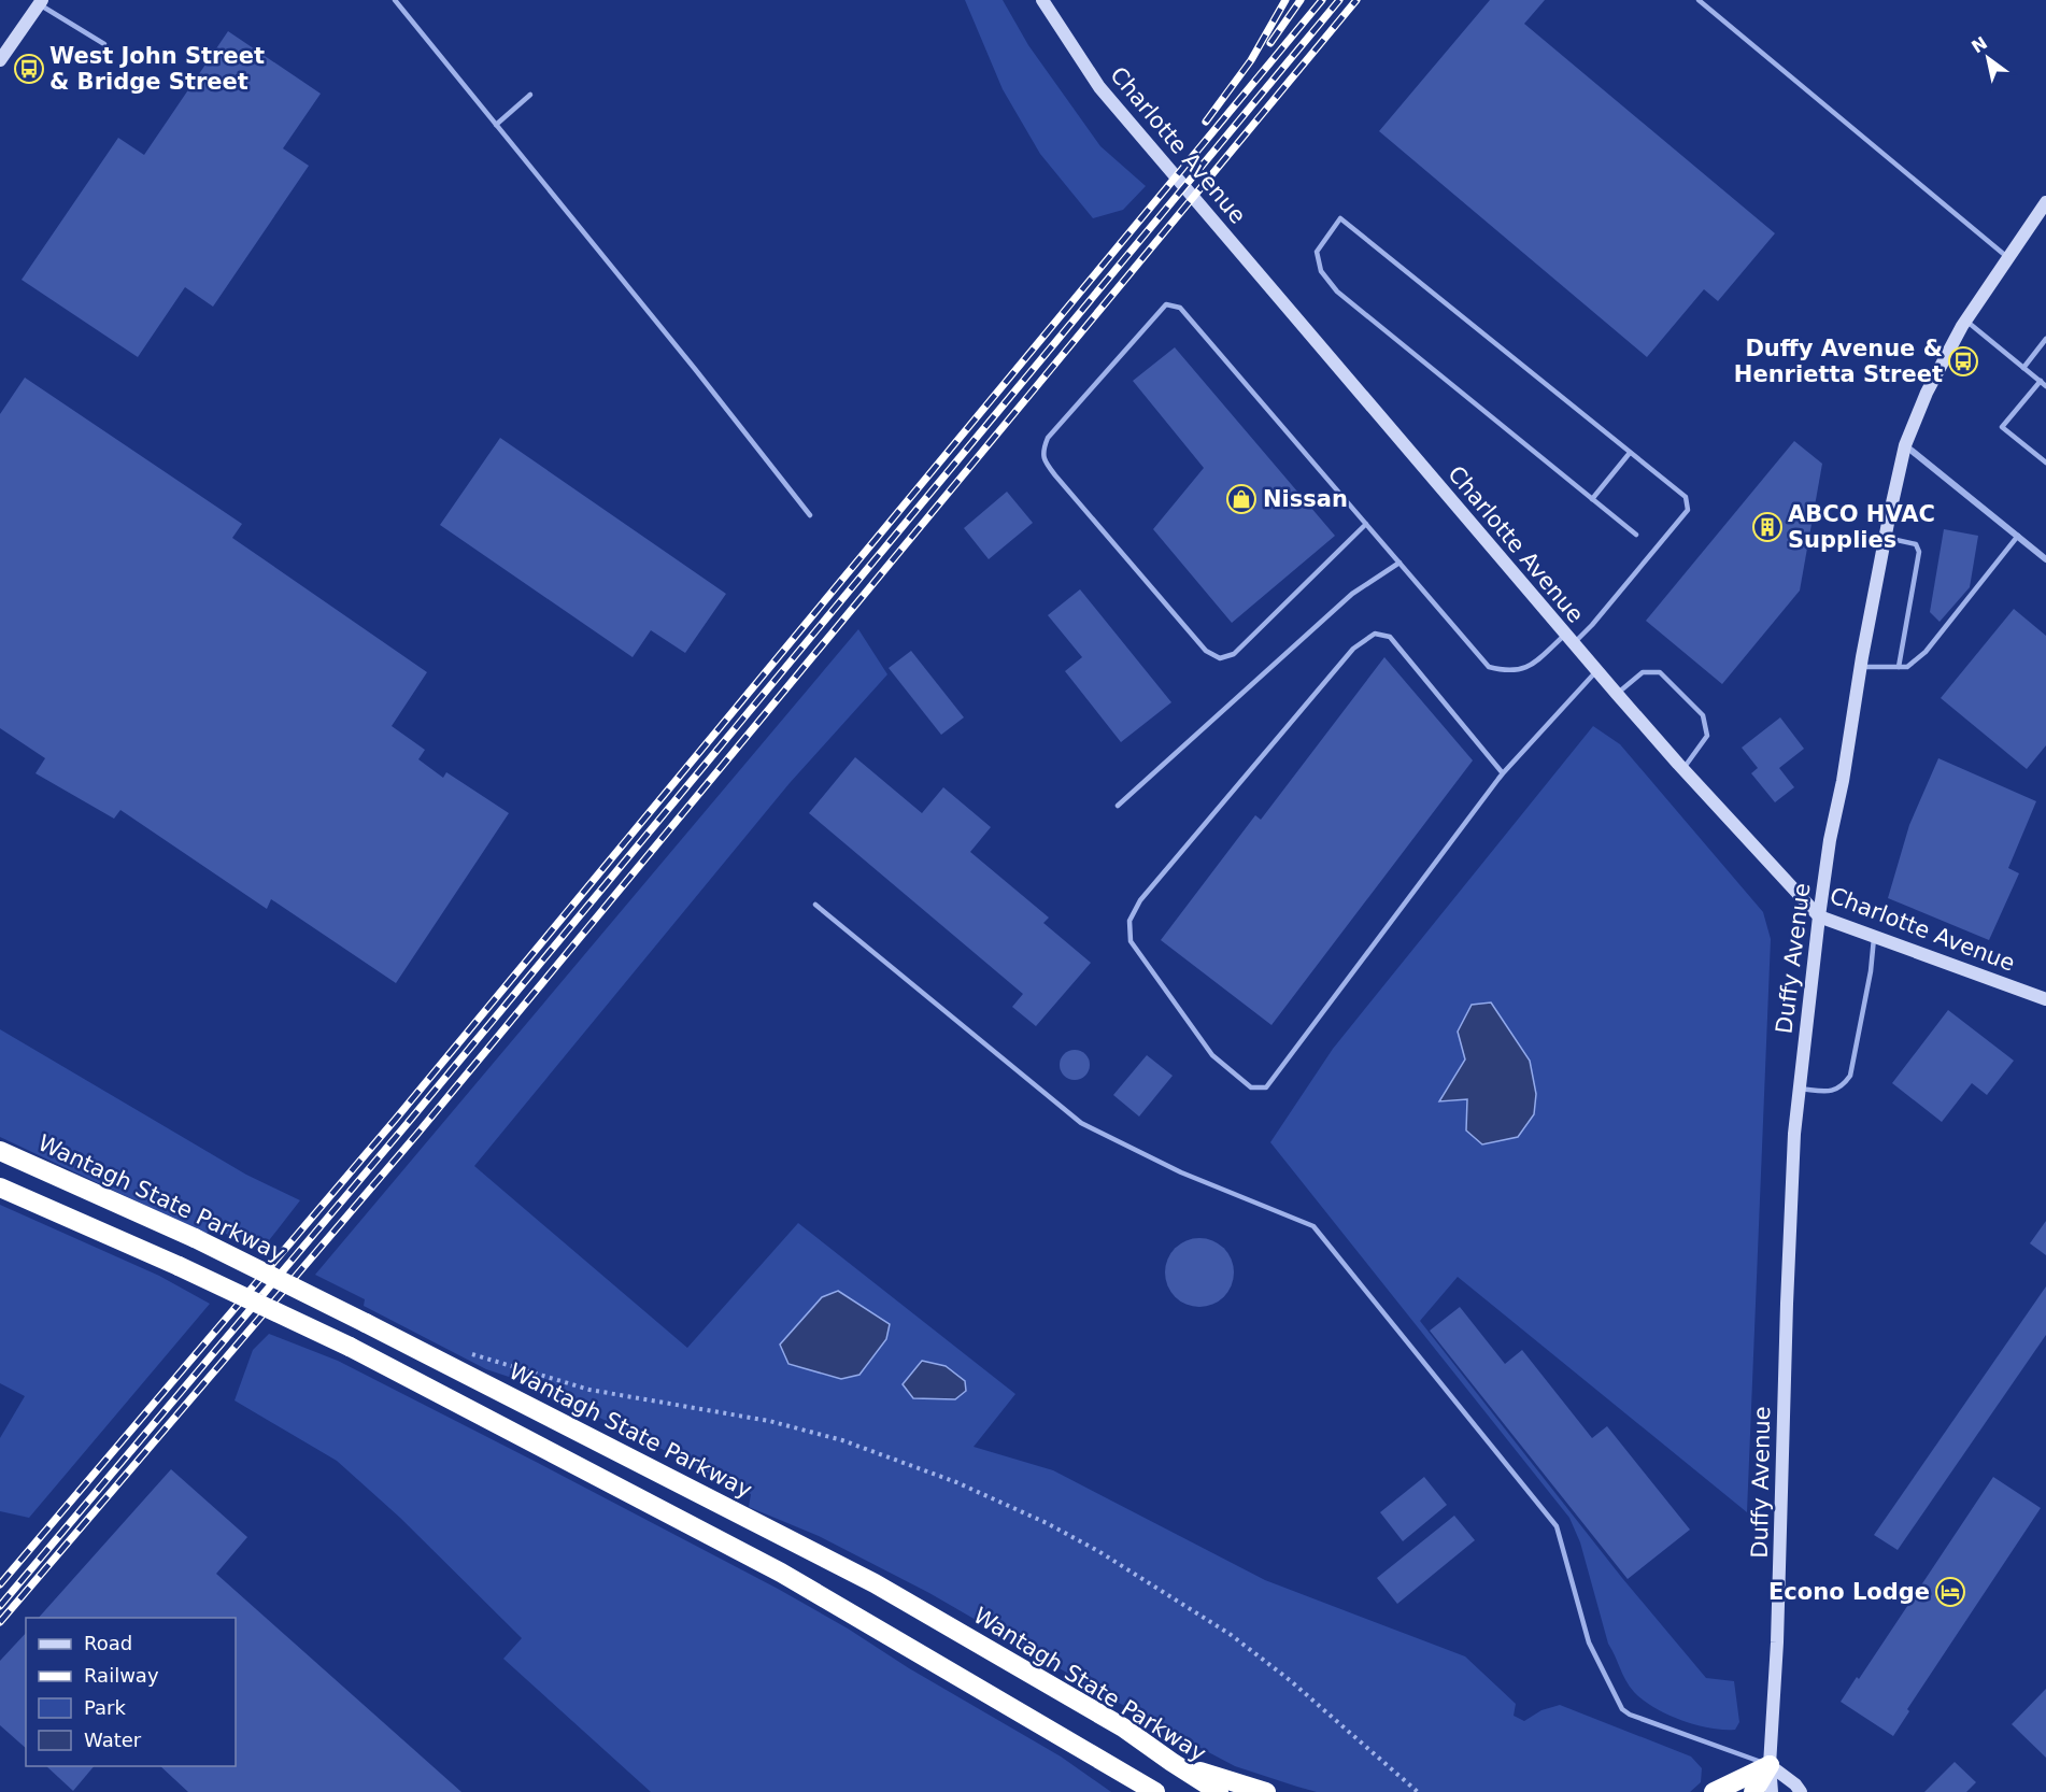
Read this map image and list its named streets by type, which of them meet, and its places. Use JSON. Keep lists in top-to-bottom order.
{
  "streets": {
    "highway": ["Wantagh State Parkway"],
    "street": ["Charlotte Avenue", "Duffy Avenue"]
  },
  "crossings": [
    ["Charlotte Avenue", "Duffy Avenue"]
  ],
  "places": {
    "bus stop": ["West John Street & Bridge Street", "Duffy Avenue & Henrietta Street"],
    "shop": ["Nissan"],
    "building": ["ABCO HVAC Supplies"],
    "hotel": ["Econo Lodge"]
  },
  "legend": [
    "Road",
    "Railway",
    "Park",
    "Water"
  ],
  "north": "top left"
}
